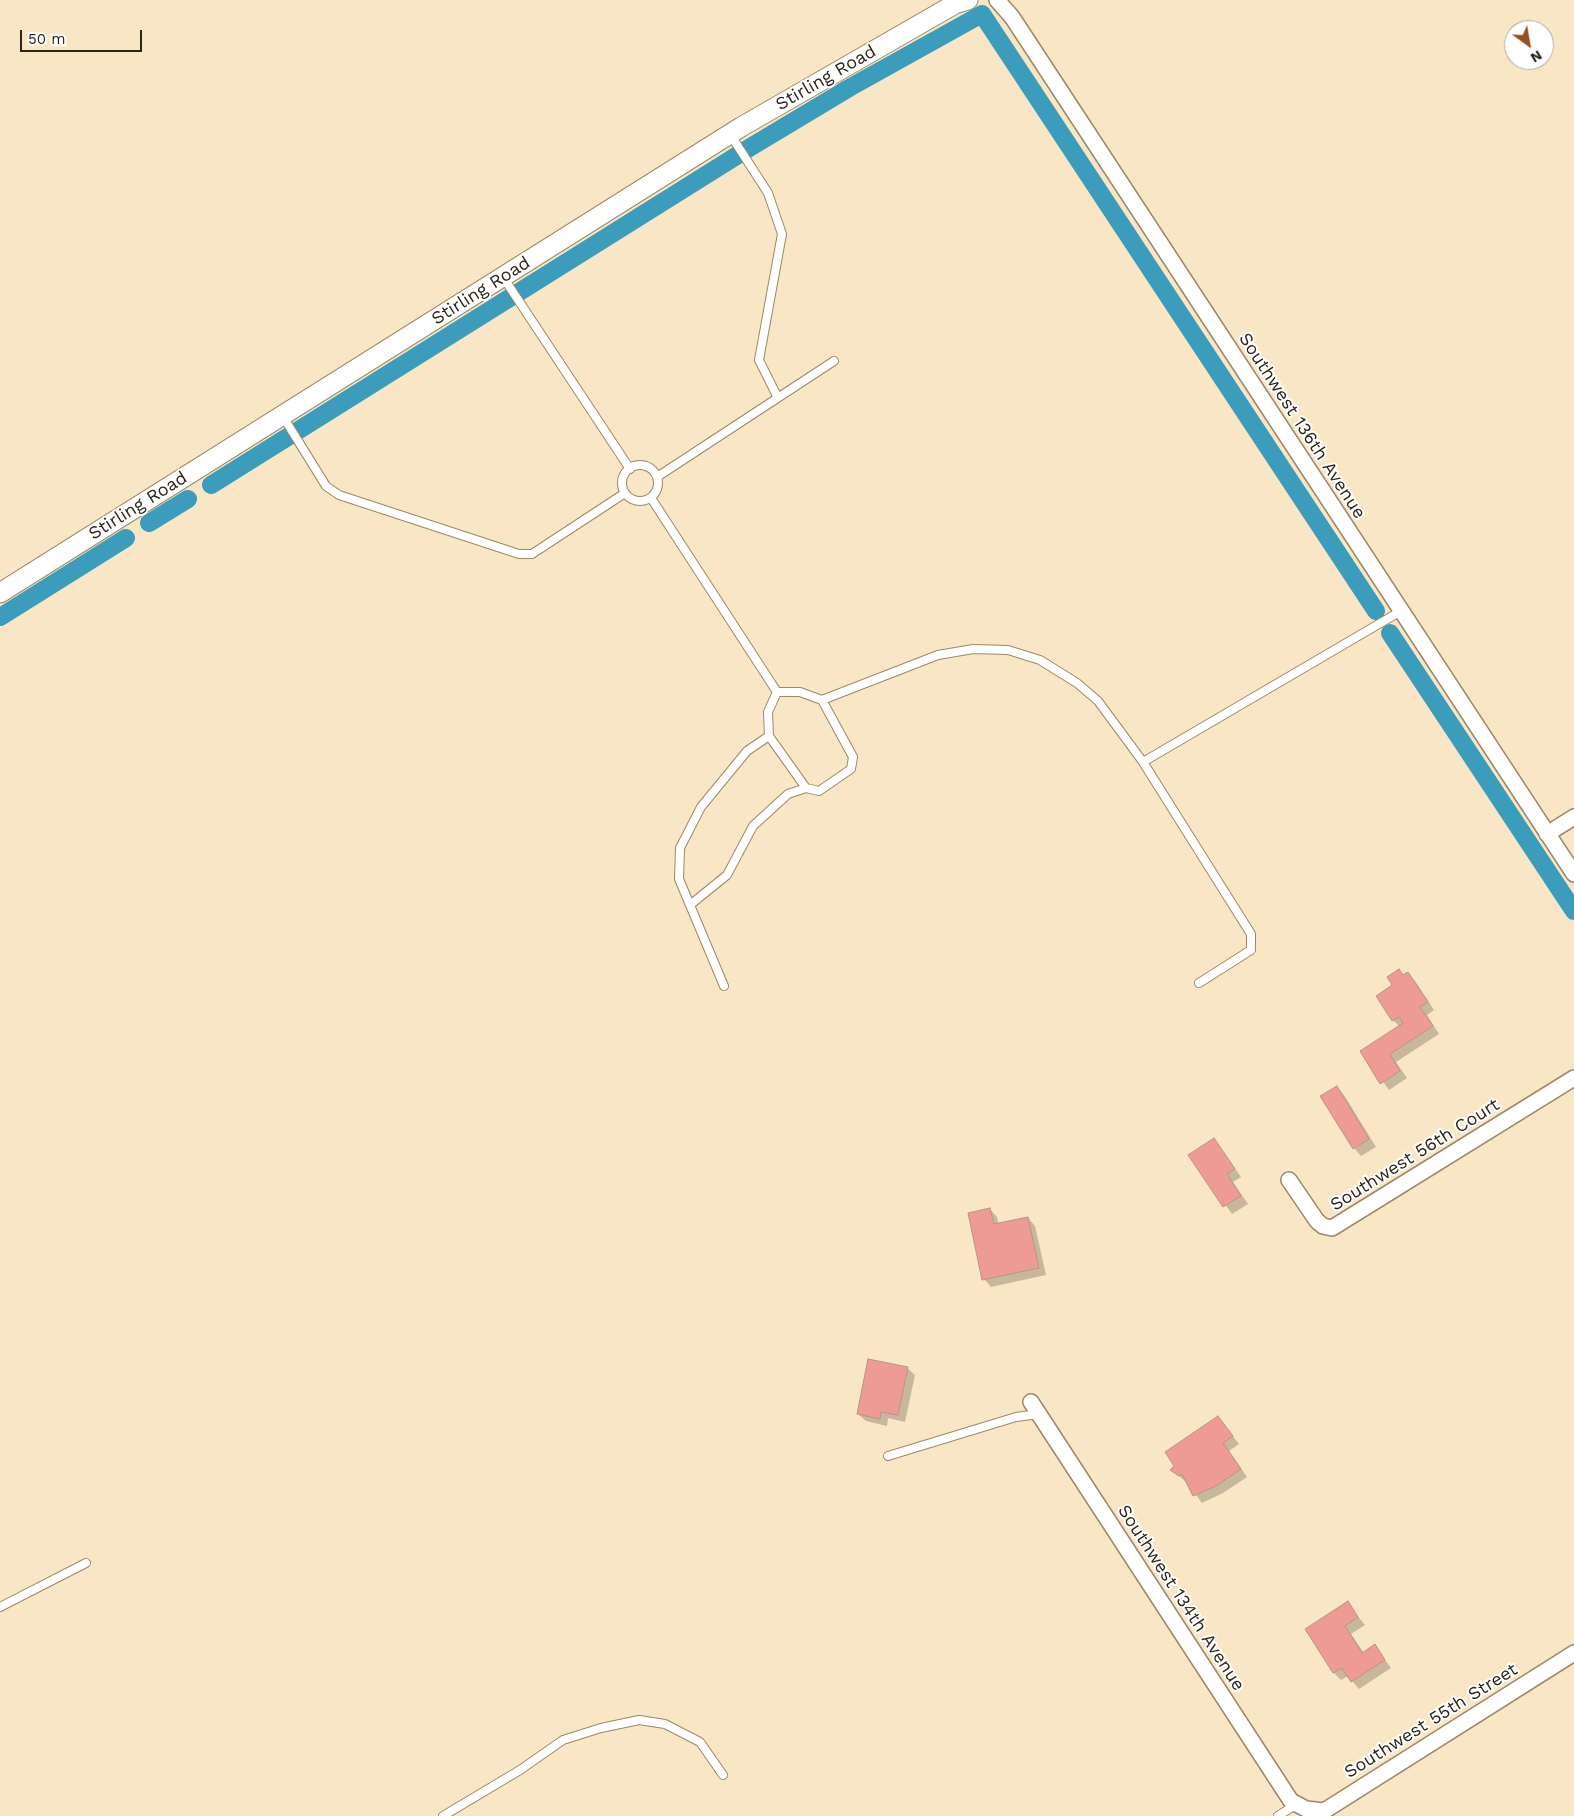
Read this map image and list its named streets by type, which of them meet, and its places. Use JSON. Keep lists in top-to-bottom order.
{
  "streets": {
    "street": [
      "Stirling Road",
      "Southwest 136th Avenue",
      "Southwest 56th Court",
      "Southwest 134th Avenue",
      "Southwest 55th Street"
    ]
  },
  "crossings": [
    ["Southwest 134th Avenue", "Southwest 55th Street"]
  ],
  "scale_bar": "50 m",
  "north": "bottom right"
}
